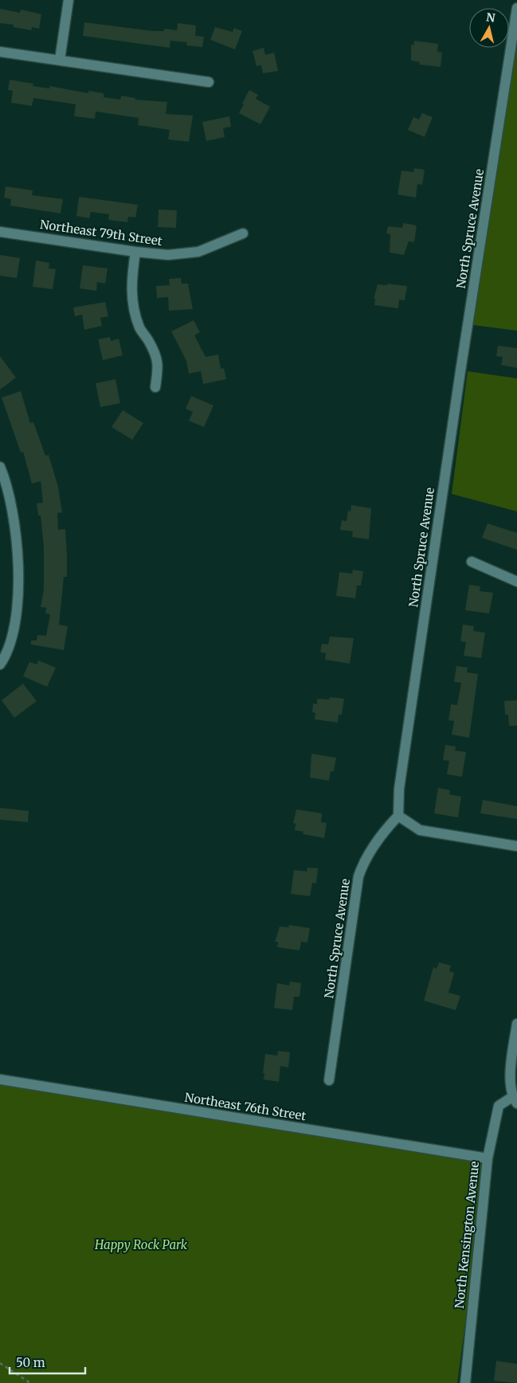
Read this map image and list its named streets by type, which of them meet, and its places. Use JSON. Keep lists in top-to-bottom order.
{
  "streets": {
    "street": [
      "North Spruce Avenue",
      "Northeast 79th Street",
      "Northeast 76th Street",
      "North Kensington Avenue"
    ]
  },
  "crossings": [
    ["Northeast 76th Street", "North Kensington Avenue"]
  ],
  "parks": ["Happy Rock Park"],
  "scale_bar": "50 m",
  "north": "top"
}
